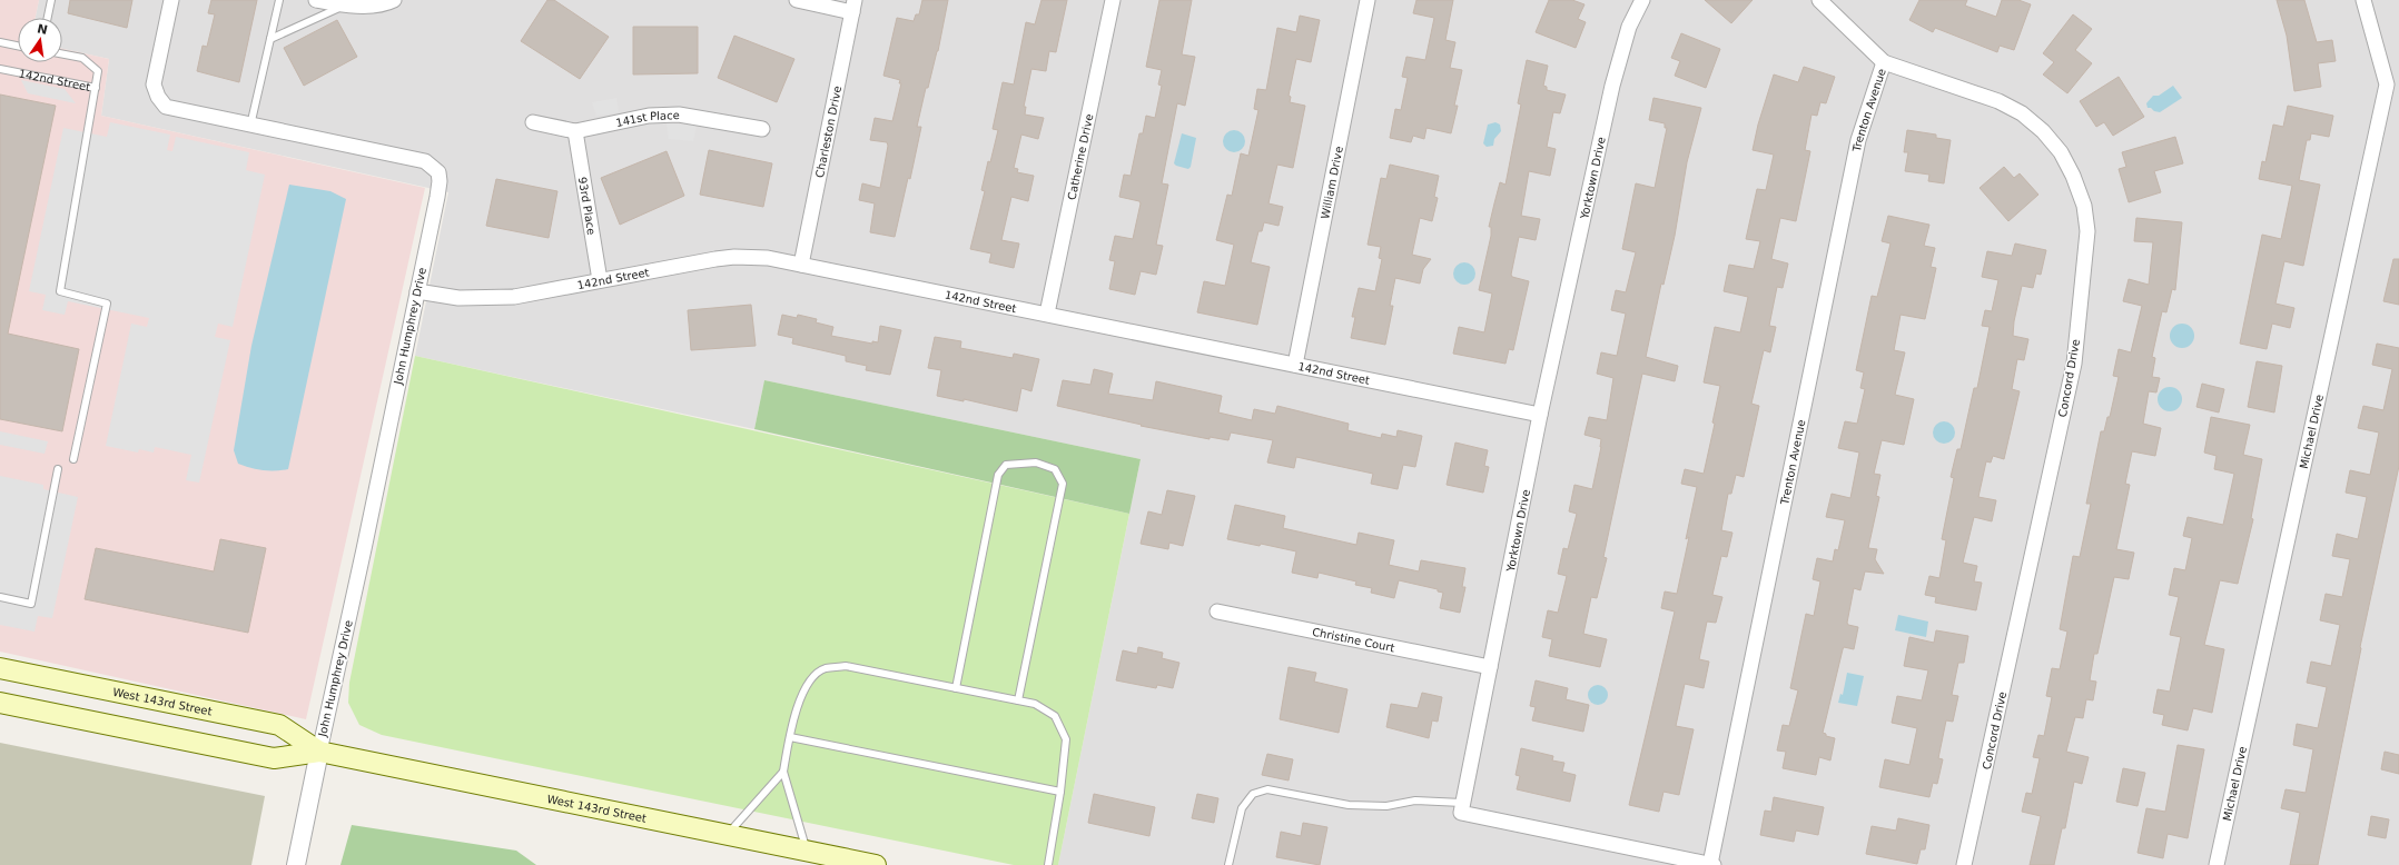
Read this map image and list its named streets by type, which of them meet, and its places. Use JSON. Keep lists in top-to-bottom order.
{
  "streets": {
    "main road": ["West 143rd Street"],
    "street": [
      "142nd Street",
      "Trenton Avenue",
      "141st Place",
      "Charleston Drive",
      "Catherine Drive",
      "Yorktown Drive",
      "William Drive",
      "93rd Place",
      "John Humphrey Drive",
      "Concord Drive",
      "Michael Drive",
      "Christine Court"
    ]
  },
  "crossings": [
    ["142nd Street", "Charleston Drive"],
    ["142nd Street", "Catherine Drive"],
    ["142nd Street", "Yorktown Drive"],
    ["142nd Street", "William Drive"],
    ["142nd Street", "93rd Place"],
    ["142nd Street", "John Humphrey Drive"],
    ["Trenton Avenue", "Concord Drive"],
    ["141st Place", "93rd Place"],
    ["Yorktown Drive", "Christine Court"],
    ["John Humphrey Drive", "West 143rd Street"]
  ],
  "north": "top"
}
